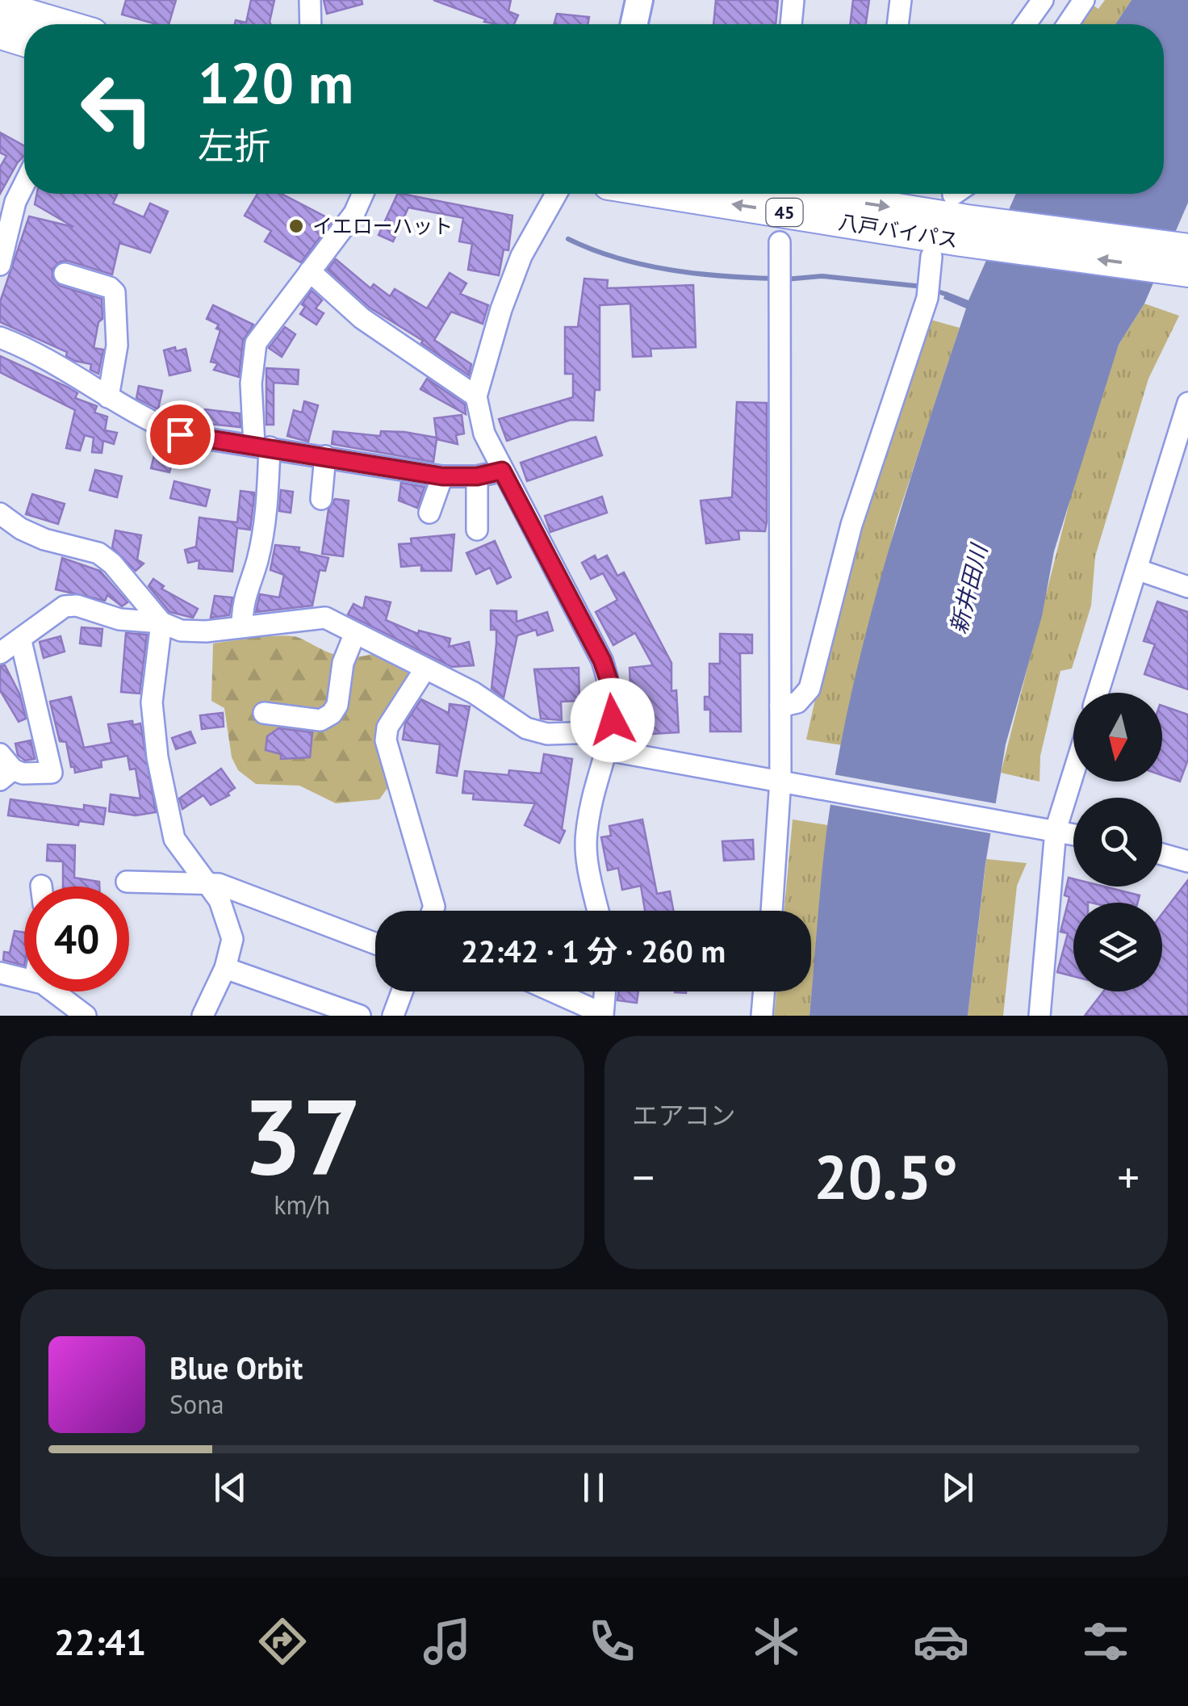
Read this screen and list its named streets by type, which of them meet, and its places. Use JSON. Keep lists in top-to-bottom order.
{
  "streets": {
    "highway": ["45", "八戸バイパス"]
  },
  "water": ["新井田川"],
  "places": ["イエローハット"],
  "north": "bottom",
  "page": {
    "turn": ["120 m", "左折"],
    "limit": "40",
    "trip": "22:42 · 1 分 · 260 m",
    "tile": [
      ["37", "km/h"],
      "エアコン"
    ],
    "heat": ["−", "20.5°", "+"],
    "song": ["Blue Orbit", "Sona"],
    "tabs": "22:41"
  }
}
